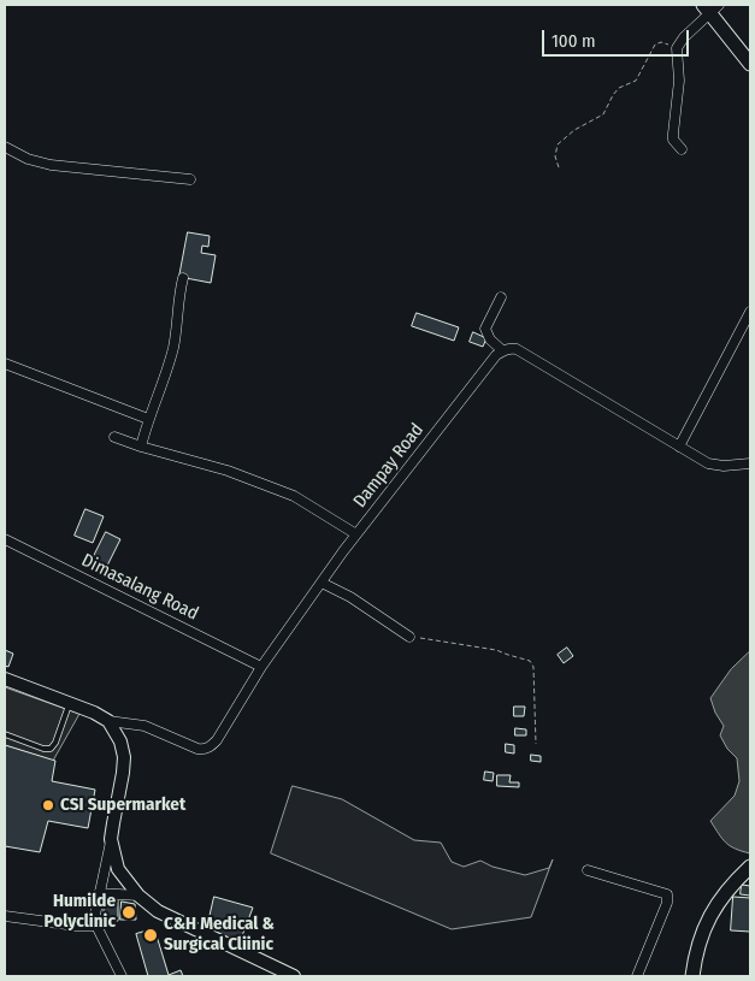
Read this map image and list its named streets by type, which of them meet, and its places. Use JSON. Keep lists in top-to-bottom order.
{
  "streets": {
    "street": ["Dampay Road", "Dimasalang Road"]
  },
  "crossings": [
    ["Dampay Road", "Dimasalang Road"]
  ],
  "places": ["CSI Supermarket", "Humilde Polyclinic", "C&H Medical & Surgical Cliinic"],
  "scale_bar": "100 m"
}
